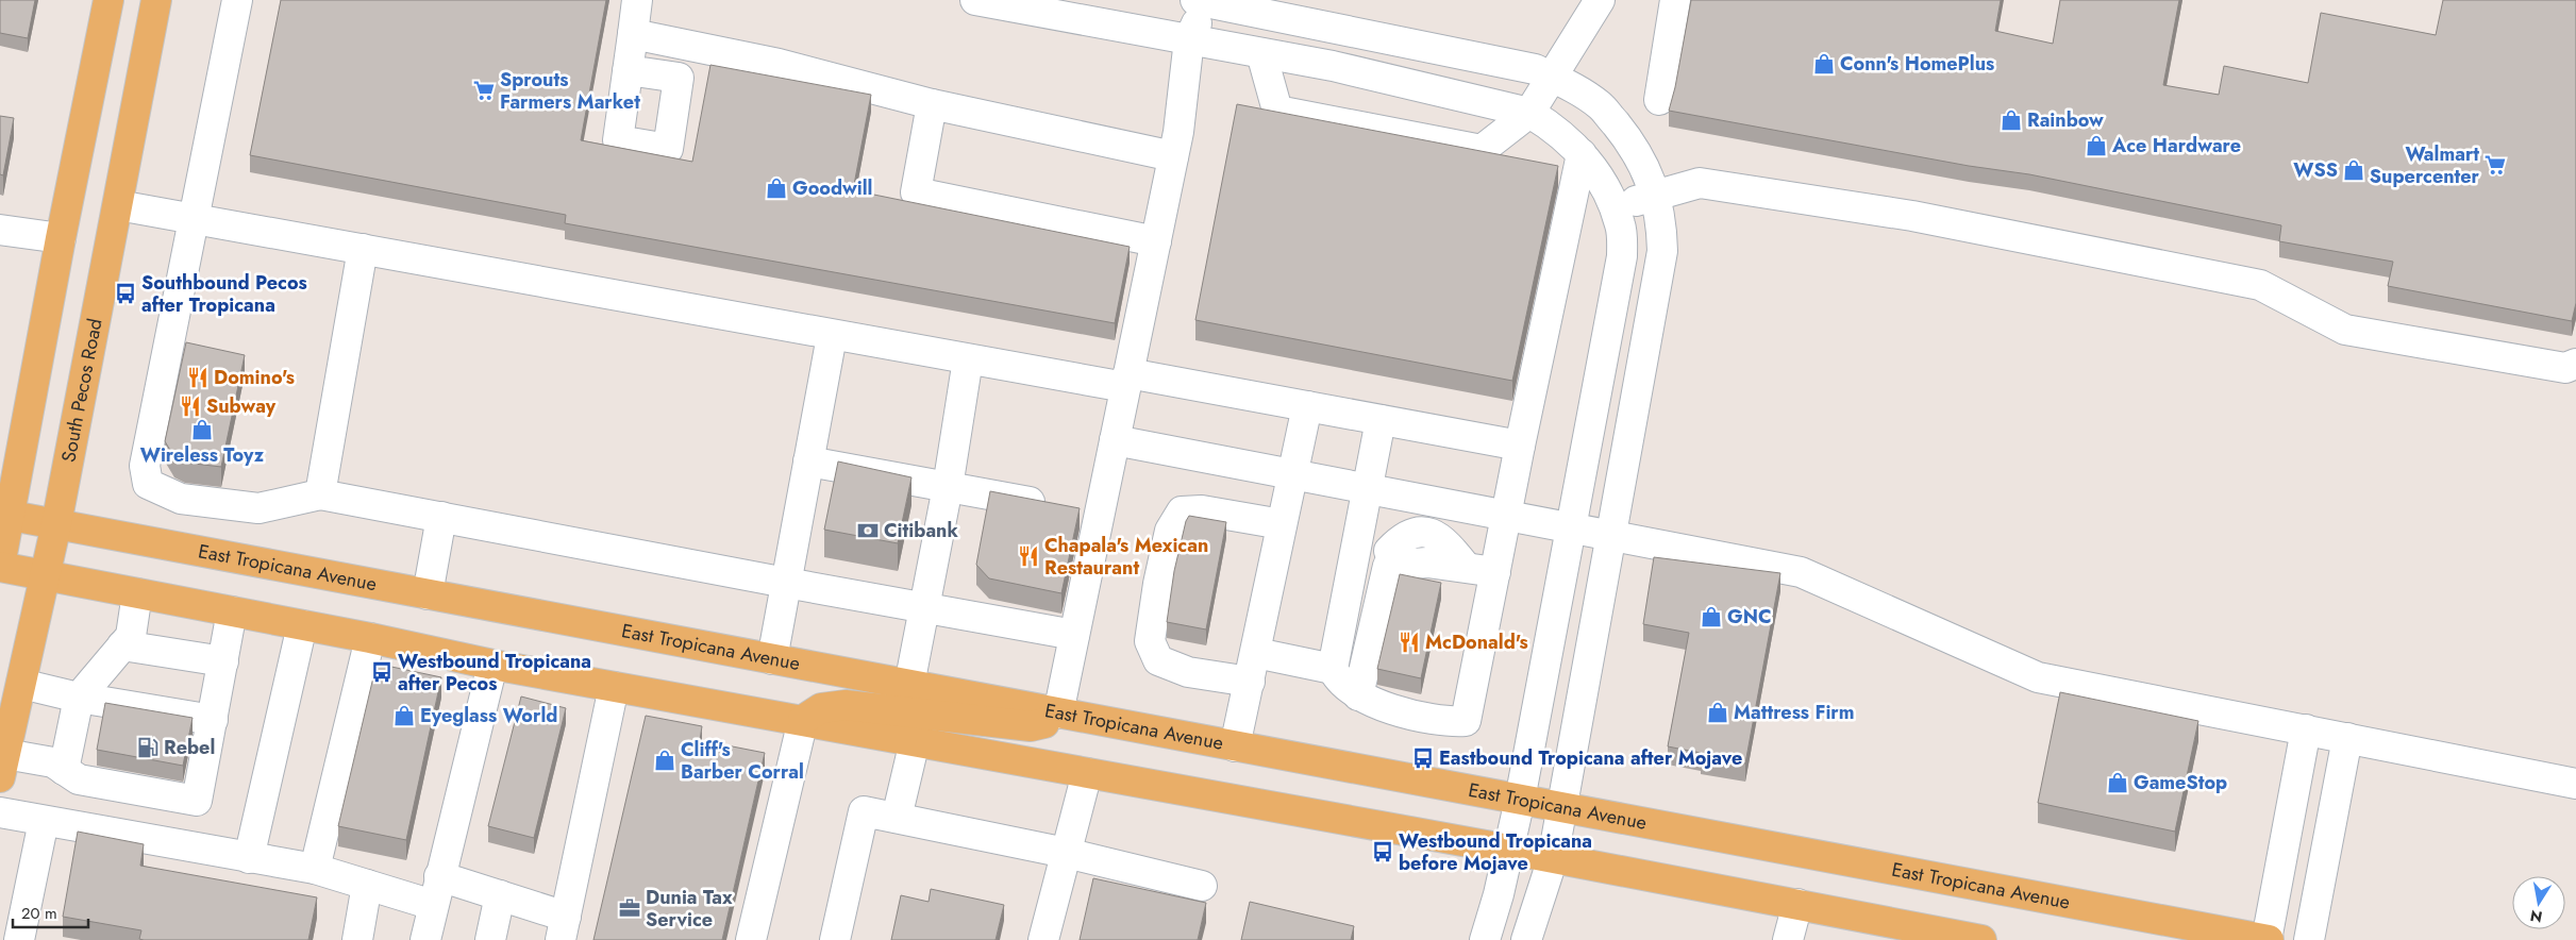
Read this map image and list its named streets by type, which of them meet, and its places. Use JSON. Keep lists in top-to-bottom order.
{
  "streets": {
    "main road": ["South Pecos Road", "East Tropicana Avenue"]
  },
  "crossings": [
    ["South Pecos Road", "East Tropicana Avenue"]
  ],
  "places": {
    "shop": [
      "Conn's HomePlus",
      "Rainbow",
      "Ace Hardware",
      "WSS",
      "Goodwill",
      "Wireless Toyz",
      "GNC",
      "Mattress Firm",
      "Eyeglass World",
      "Cliff's Barber Corral",
      "GameStop"
    ],
    "supermarket": ["Sprouts Farmers Market", "Walmart Supercenter"],
    "bus stop": [
      "Southbound Pecos after Tropicana",
      "Westbound Tropicana after Pecos",
      "Eastbound Tropicana after Mojave",
      "Westbound Tropicana before Mojave"
    ],
    "restaurant": [
      "Domino's",
      "Subway",
      "Chapala's Mexican Restaurant",
      "McDonald's"
    ],
    "bank": ["Citibank"],
    "fuel station": ["Rebel"],
    "office": ["Dunia Tax Service"]
  },
  "scale_bar": "20 m",
  "north": "bottom"
}
